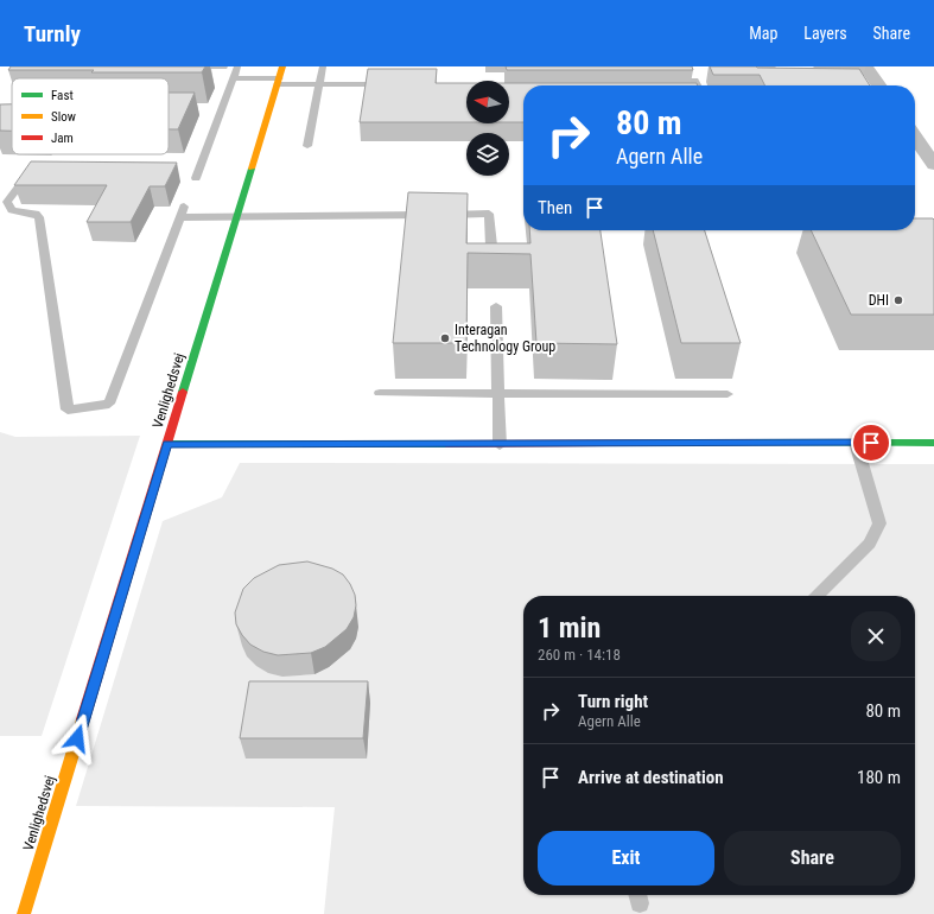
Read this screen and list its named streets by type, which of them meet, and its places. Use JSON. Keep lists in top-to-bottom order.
{
  "streets": {
    "street": ["Venlighedsvej"]
  },
  "places": ["DHI", "Interagan Technology Group"],
  "legend": ["Fast", "Slow", "Jam"],
  "north": "left",
  "page": {
    "header": "Turnly",
    "nav": ["Map", "Layers", "Share"],
    "turn": ["80 m", "Agern Alle"],
    "then": "Then",
    "heading": ["1 min", "260 m · 14:18"],
    "list": [
      {
        "name": "Turn right",
        "note": "Agern Alle",
        "value": "80 m"
      },
      {
        "name": "Arrive at destination",
        "value": "180 m"
      }
    ],
    "buttons": ["Exit", "Share"]
  }
}
